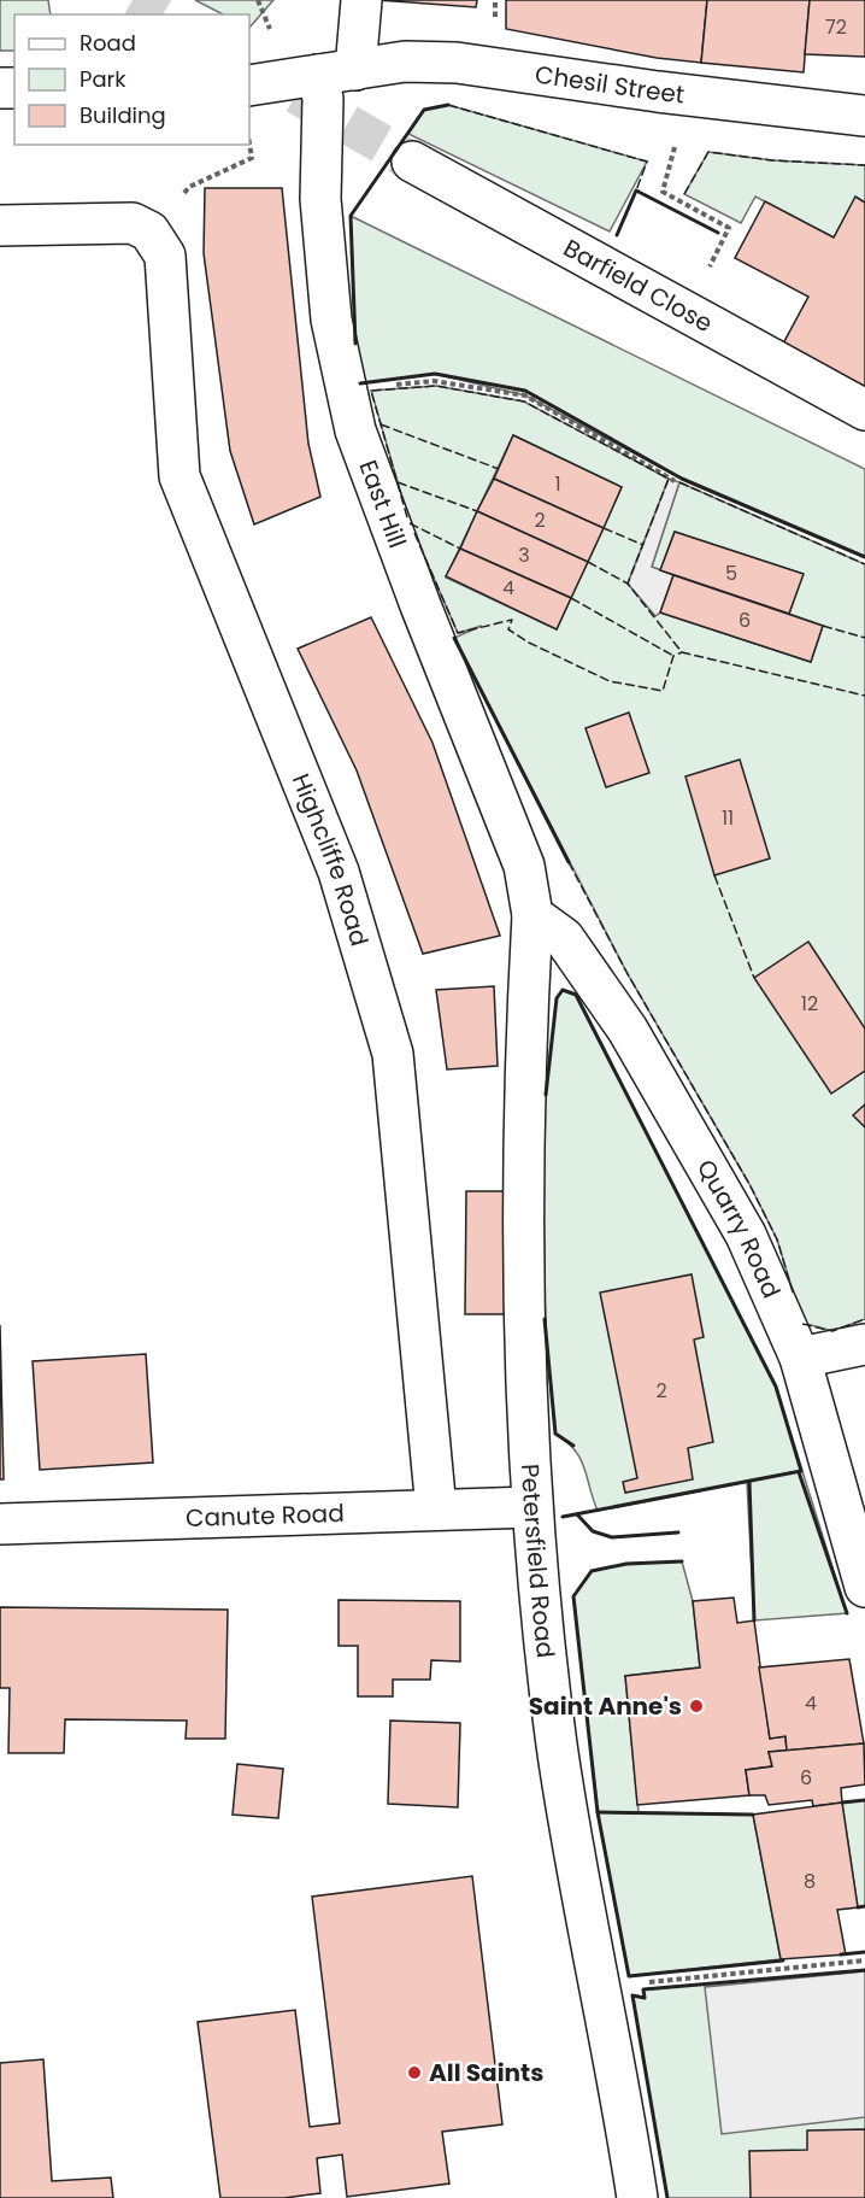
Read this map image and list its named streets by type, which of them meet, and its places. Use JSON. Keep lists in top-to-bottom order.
{
  "streets": {
    "street": [
      "Chesil Street",
      "Barfield Close",
      "East Hill",
      "Highcliffe Road",
      "Quarry Road",
      "Canute Road",
      "Petersfield Road"
    ]
  },
  "crossings": [
    ["Chesil Street", "East Hill"],
    ["East Hill", "Quarry Road"],
    ["East Hill", "Petersfield Road"],
    ["Highcliffe Road", "Canute Road"],
    ["Quarry Road", "Petersfield Road"],
    ["Canute Road", "Petersfield Road"]
  ],
  "places": ["Saint Anne's", "All Saints"],
  "house_numbers": [
    "72",
    "1",
    "2",
    "3",
    "5",
    "4",
    "6",
    "11",
    "12",
    "2",
    "4",
    "6",
    "8"
  ],
  "legend": ["Road", "Park", "Building"]
}
